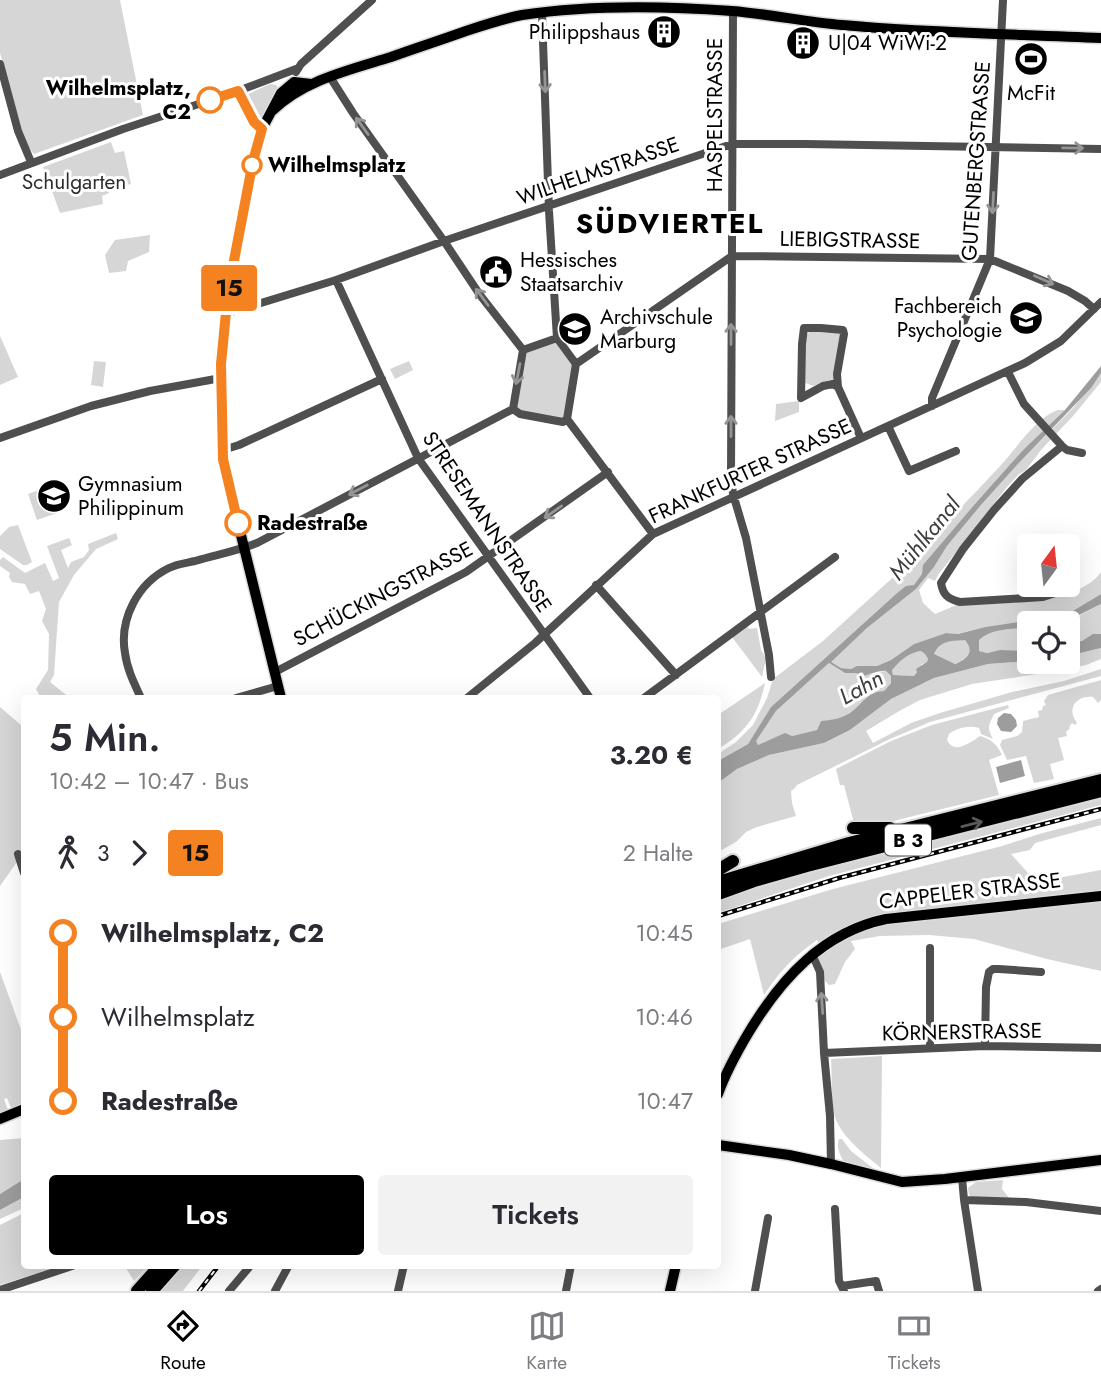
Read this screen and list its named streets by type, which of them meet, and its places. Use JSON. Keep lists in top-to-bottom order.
{
  "streets": {
    "highway": ["B 3"],
    "main road": ["CAPPELER STRASSE"],
    "street": [
      "HASPELSTRASSE",
      "GUTENBERGSTRASSE",
      "WILHELMSTRASSE",
      "LIEBIGSTRASSE",
      "FRANKFURTER STRASSE",
      "STRESEMANNSTRASSE",
      "SCHÜCKINGSTRASSE",
      "KÖRNERSTRASSE"
    ]
  },
  "crossings": [
    ["HASPELSTRASSE", "WILHELMSTRASSE"],
    ["HASPELSTRASSE", "LIEBIGSTRASSE"],
    ["HASPELSTRASSE", "FRANKFURTER STRASSE"],
    ["GUTENBERGSTRASSE", "WILHELMSTRASSE"],
    ["GUTENBERGSTRASSE", "LIEBIGSTRASSE"],
    ["GUTENBERGSTRASSE", "FRANKFURTER STRASSE"],
    ["WILHELMSTRASSE", "STRESEMANNSTRASSE"],
    ["FRANKFURTER STRASSE", "STRESEMANNSTRASSE"],
    ["STRESEMANNSTRASSE", "SCHÜCKINGSTRASSE"]
  ],
  "one_way": ["HASPELSTRASSE", "SCHÜCKINGSTRASSE"],
  "districts": ["SÜDVIERTEL"],
  "water": ["Mühlkanal", "Lahn"],
  "parks": ["Schulgarten"],
  "places": {
    "building": ["Philippshaus", "U|04 WiWi-2"],
    "sports": ["McFit"],
    "other": ["Wilhelmsplatz, C2", "Wilhelmsplatz", "Radestraße"],
    "public building": ["Hessisches Staatsarchiv"],
    "school or university": ["Fachbereich Psychologie", "Archivschule Marburg", "Gymnasium Philippinum"]
  },
  "lines": ["bus line 15"],
  "north": "top",
  "page": {
    "on_map": "15",
    "heading": ["5 Min.", "10:42 – 10:47 · Bus", "3.20 €"],
    "legs": ["3", "15", "2 Halte"],
    "list": [
      {
        "name": "Wilhelmsplatz, C2",
        "value": "10:45"
      },
      {
        "name": "Wilhelmsplatz",
        "value": "10:46"
      },
      {
        "name": "Radestraße",
        "value": "10:47"
      }
    ],
    "buttons": ["Los", "Tickets"],
    "tabs": ["Route", "Karte", "Tickets"]
  }
}
